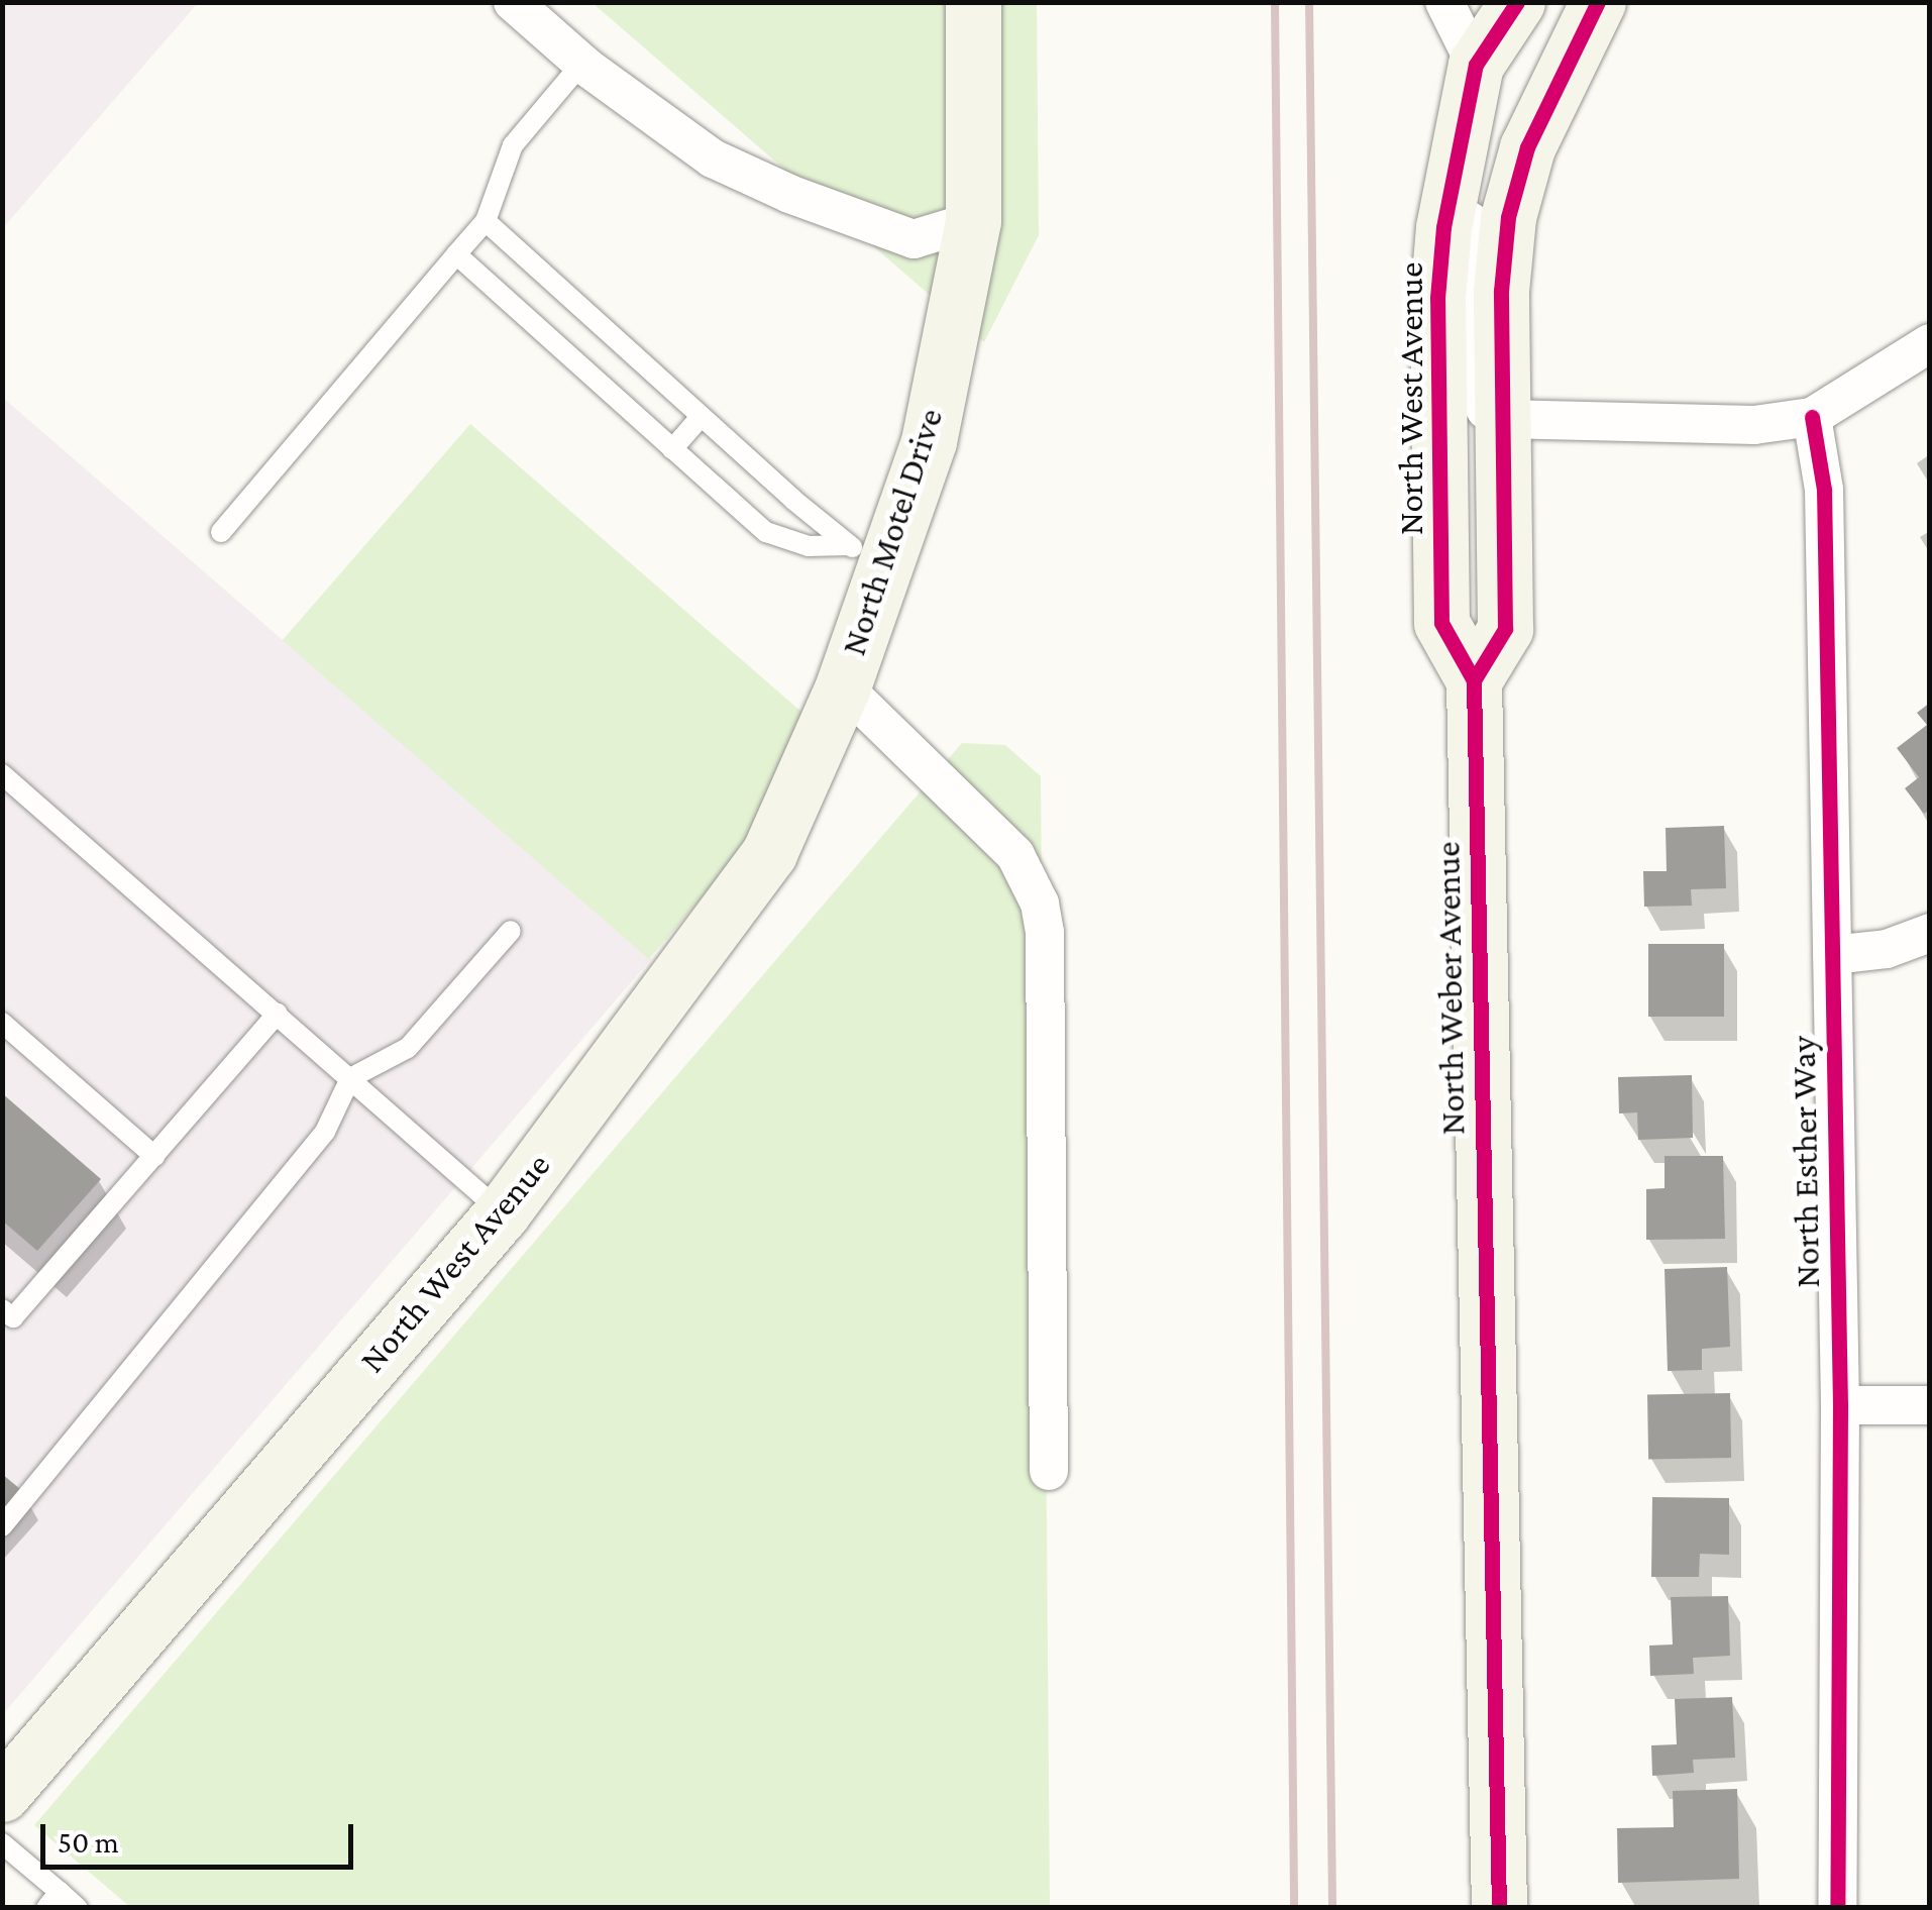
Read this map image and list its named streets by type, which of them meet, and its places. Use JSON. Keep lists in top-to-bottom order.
{
  "streets": {
    "street": [
      "North West Avenue",
      "North Motel Drive",
      "North Weber Avenue",
      "North Esther Way"
    ]
  },
  "crossings": [
    ["North West Avenue", "North Motel Drive"],
    ["North West Avenue", "North Weber Avenue"]
  ],
  "scale_bar": "50 m"
}
